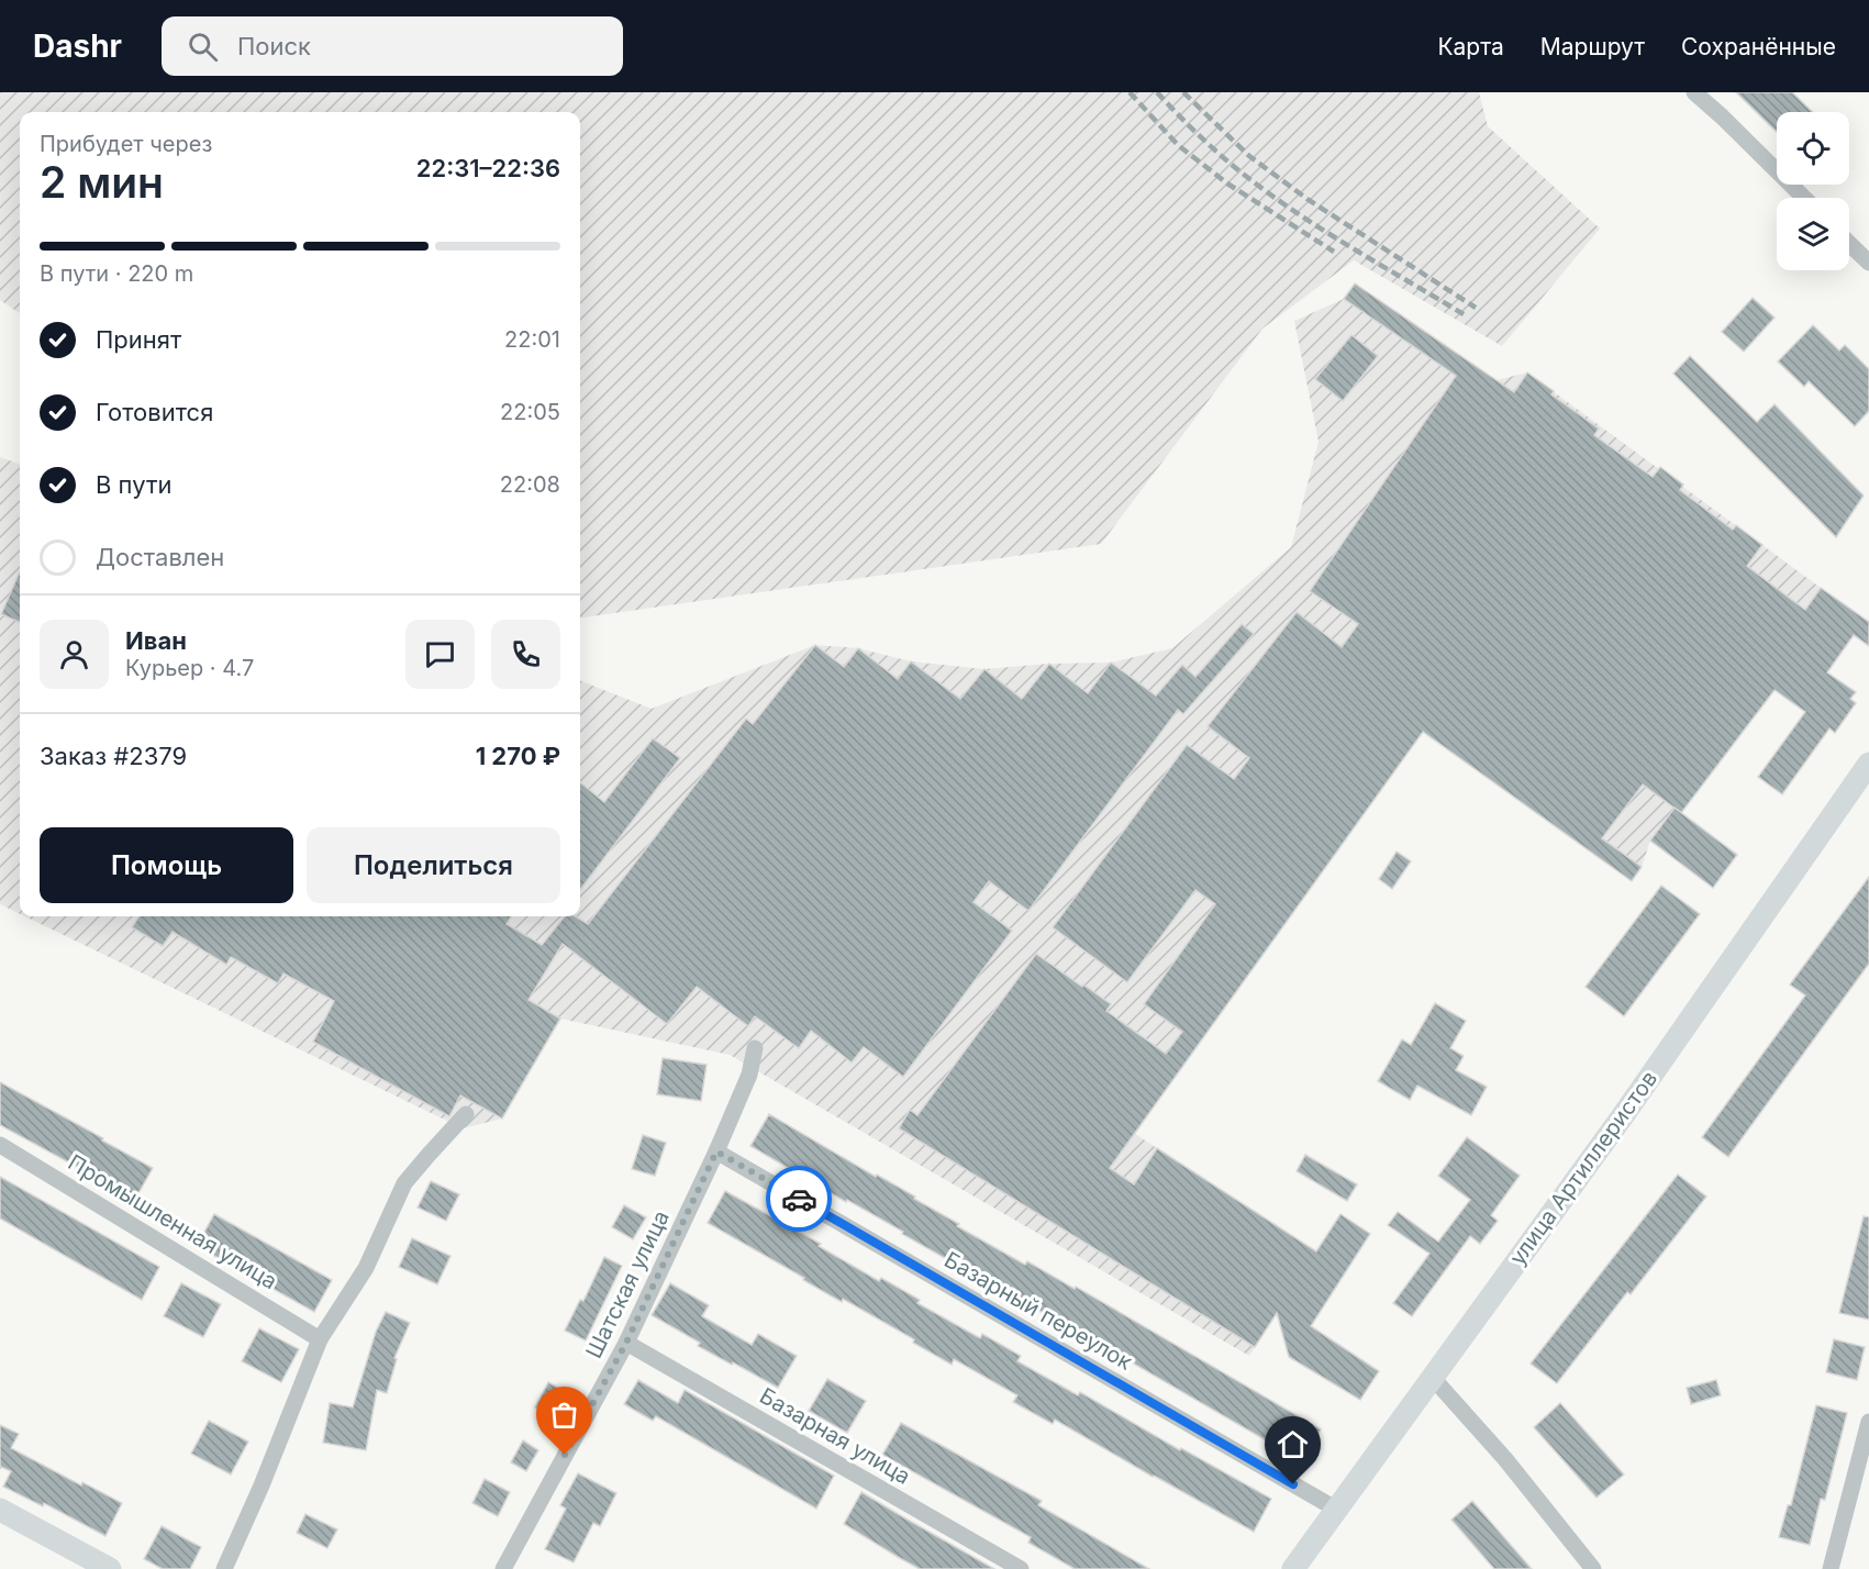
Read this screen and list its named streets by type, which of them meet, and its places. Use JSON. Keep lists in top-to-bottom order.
{
  "streets": {
    "street": [
      "улица Артиллеристов",
      "Промышленная улица",
      "Шатская улица",
      "Базарный переулок",
      "Базарная улица"
    ]
  },
  "crossings": [
    ["улица Артиллеристов", "Базарный переулок"],
    ["Шатская улица", "Базарный переулок"],
    ["Шатская улица", "Базарная улица"]
  ],
  "page": {
    "header": "Dashr",
    "search": "Поиск",
    "nav": ["Карта", "Маршрут", "Сохранённые"],
    "heading": ["2 мин", "Прибудет через", "22:31–22:36"],
    "panel": [
      "Иван",
      "Курьер · 4.7",
      "Заказ #2379",
      "1 270 ₽"
    ],
    "bar": "В пути · 220 m",
    "list": [
      ["Принят", "22:01"],
      ["Готовится", "22:05"],
      ["В пути", "22:08"],
      "Доставлен"
    ],
    "buttons": ["Помощь", "Поделиться"]
  }
}
